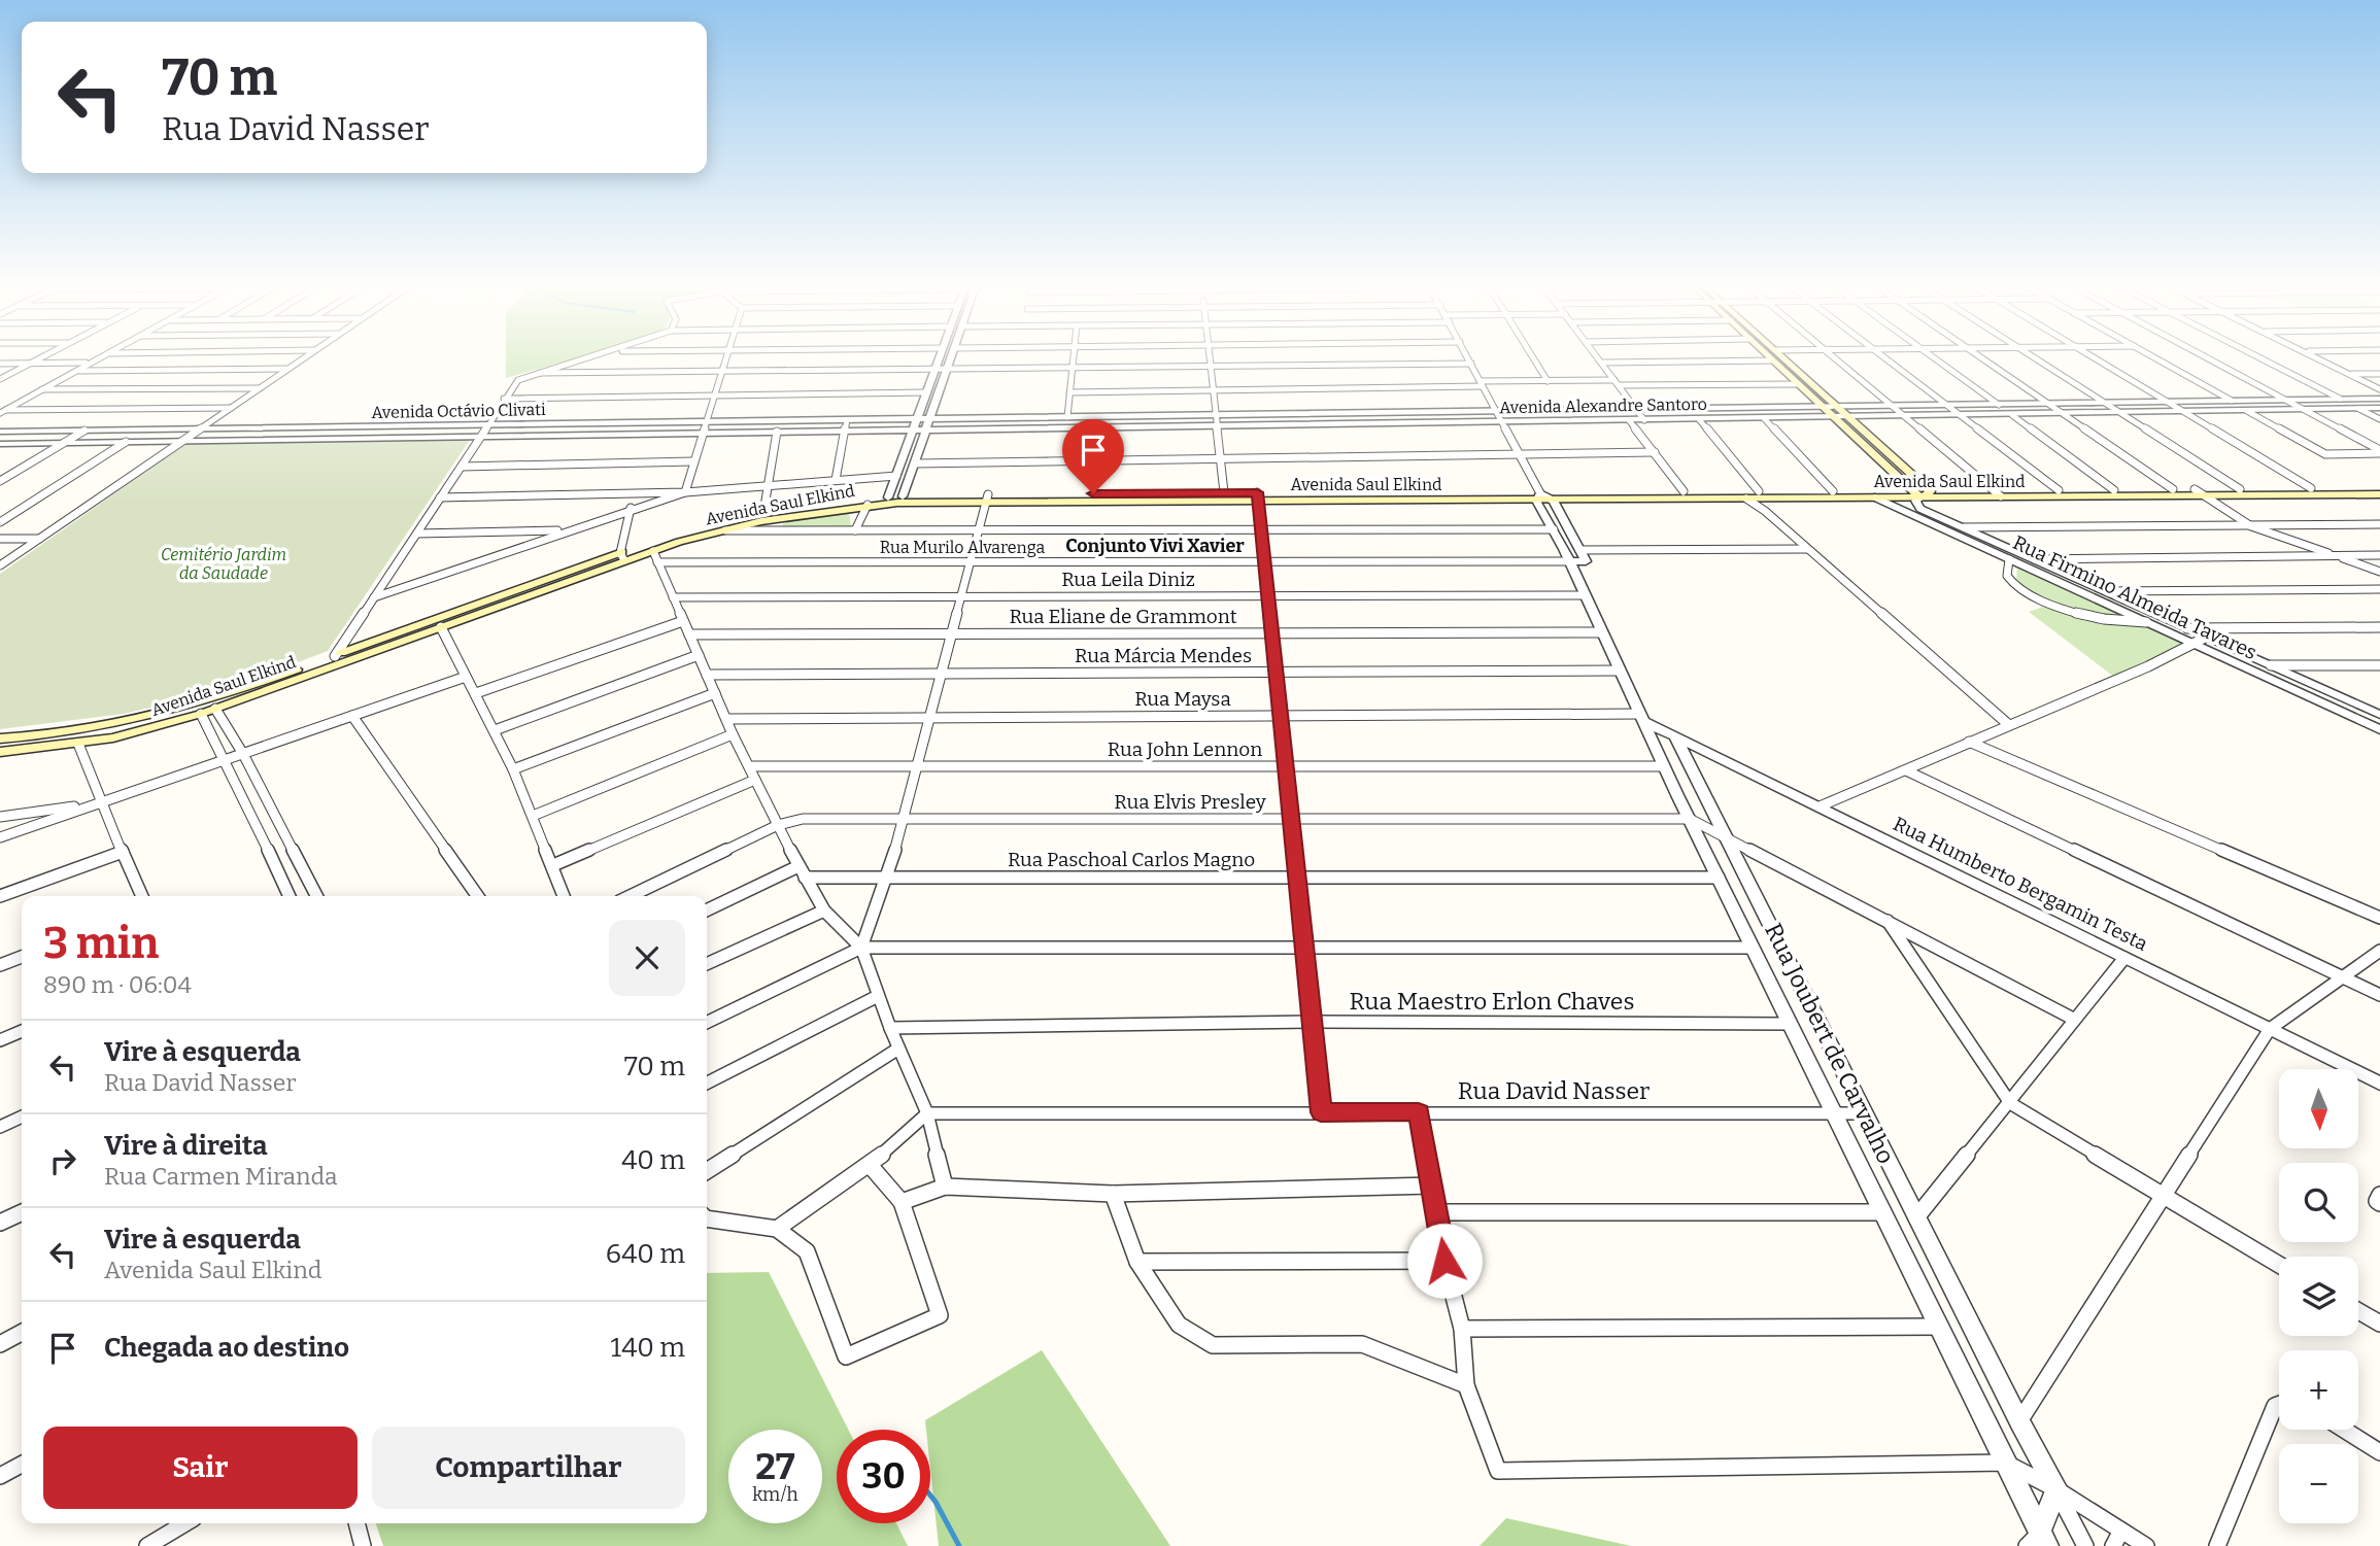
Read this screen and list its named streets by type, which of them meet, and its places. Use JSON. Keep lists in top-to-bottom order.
{
  "streets": {
    "main road": ["Avenida Saul Elkind"],
    "street": [
      "Avenida Alexandre Santoro",
      "Avenida Octávio Clivati",
      "Rua Murilo Alvarenga",
      "Rua Leila Diniz",
      "Rua Firmino Almeida Tavares",
      "Rua Eliane de Grammont",
      "Rua Márcia Mendes",
      "Rua Maysa",
      "Rua John Lennon",
      "Rua Elvis Presley",
      "Rua Paschoal Carlos Magno",
      "Rua Humberto Bergamin Testa",
      "Rua Maestro Erlon Chaves",
      "Rua Joubert de Carvalho",
      "Rua David Nasser"
    ]
  },
  "crossings": [
    ["Avenida Alexandre Santoro", "Avenida Octávio Clivati"],
    ["Avenida Saul Elkind", "Rua Firmino Almeida Tavares"],
    ["Avenida Saul Elkind", "Rua Joubert de Carvalho"],
    ["Rua Murilo Alvarenga", "Rua Joubert de Carvalho"],
    ["Rua Leila Diniz", "Rua Joubert de Carvalho"],
    ["Rua Eliane de Grammont", "Rua Joubert de Carvalho"],
    ["Rua Márcia Mendes", "Rua Joubert de Carvalho"],
    ["Rua Maysa", "Rua Humberto Bergamin Testa"],
    ["Rua Maysa", "Rua Joubert de Carvalho"],
    ["Rua John Lennon", "Rua Joubert de Carvalho"],
    ["Rua Elvis Presley", "Rua Joubert de Carvalho"],
    ["Rua Paschoal Carlos Magno", "Rua Joubert de Carvalho"],
    ["Rua Humberto Bergamin Testa", "Rua Joubert de Carvalho"],
    ["Rua Maestro Erlon Chaves", "Rua Joubert de Carvalho"],
    ["Rua Joubert de Carvalho", "Rua David Nasser"]
  ],
  "districts": ["Conjunto Vivi Xavier"],
  "parks": ["Cemitério Jardim da Saudade"],
  "north": "bottom",
  "page": {
    "turn": ["70 m", "Rua David Nasser"],
    "heading": ["3 min", "890 m · 06:04"],
    "list": [
      {
        "name": "Vire à esquerda",
        "note": "Rua David Nasser",
        "value": "70 m"
      },
      {
        "name": "Vire à direita",
        "note": "Rua Carmen Miranda",
        "value": "40 m"
      },
      {
        "name": "Vire à esquerda",
        "note": "Avenida Saul Elkind",
        "value": "640 m"
      },
      {
        "name": "Chegada ao destino",
        "value": "140 m"
      }
    ],
    "map_buttons": ["+", "−"],
    "buttons": ["Sair", "Compartilhar"],
    "speed": "27 km/h",
    "limit": "30"
  }
}
